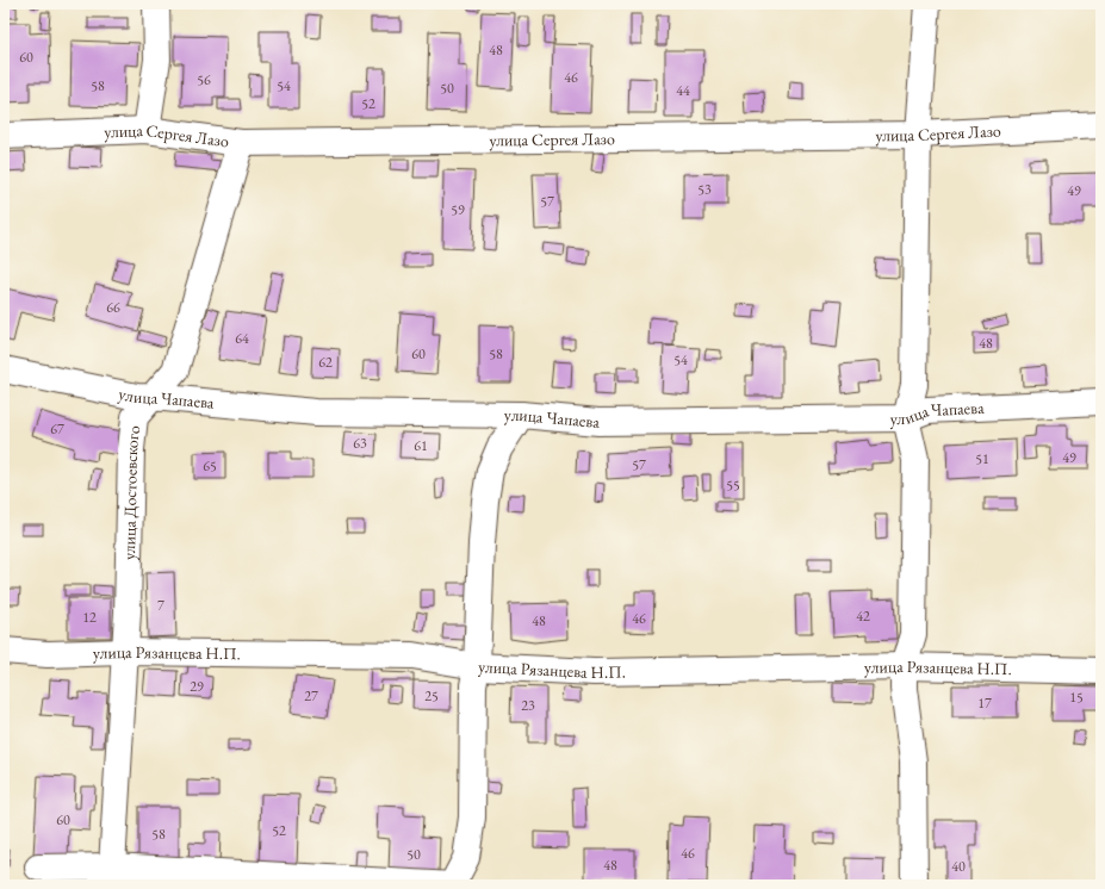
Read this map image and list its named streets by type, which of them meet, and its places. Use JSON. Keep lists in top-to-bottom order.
{
  "streets": {
    "street": [
      "улица Сергея Лазо",
      "улица Чапаева",
      "улица Достоевского",
      "улица Рязанцева Н.П."
    ]
  },
  "crossings": [
    ["улица Сергея Лазо", "улица Достоевского"],
    ["улица Чапаева", "улица Достоевского"],
    ["улица Достоевского", "улица Рязанцева Н.П."]
  ],
  "house_numbers": [
    "48",
    "60",
    "46",
    "56",
    "58",
    "54",
    "50",
    "44",
    "52",
    "53",
    "49",
    "57",
    "59",
    "66",
    "64",
    "48",
    "60",
    "58",
    "54",
    "62",
    "67",
    "63",
    "61",
    "49",
    "51",
    "57",
    "65",
    "55",
    "7",
    "42",
    "12",
    "46",
    "48",
    "29",
    "27",
    "25",
    "15",
    "17",
    "23",
    "60",
    "52",
    "58",
    "46",
    "50",
    "48",
    "40"
  ]
}
